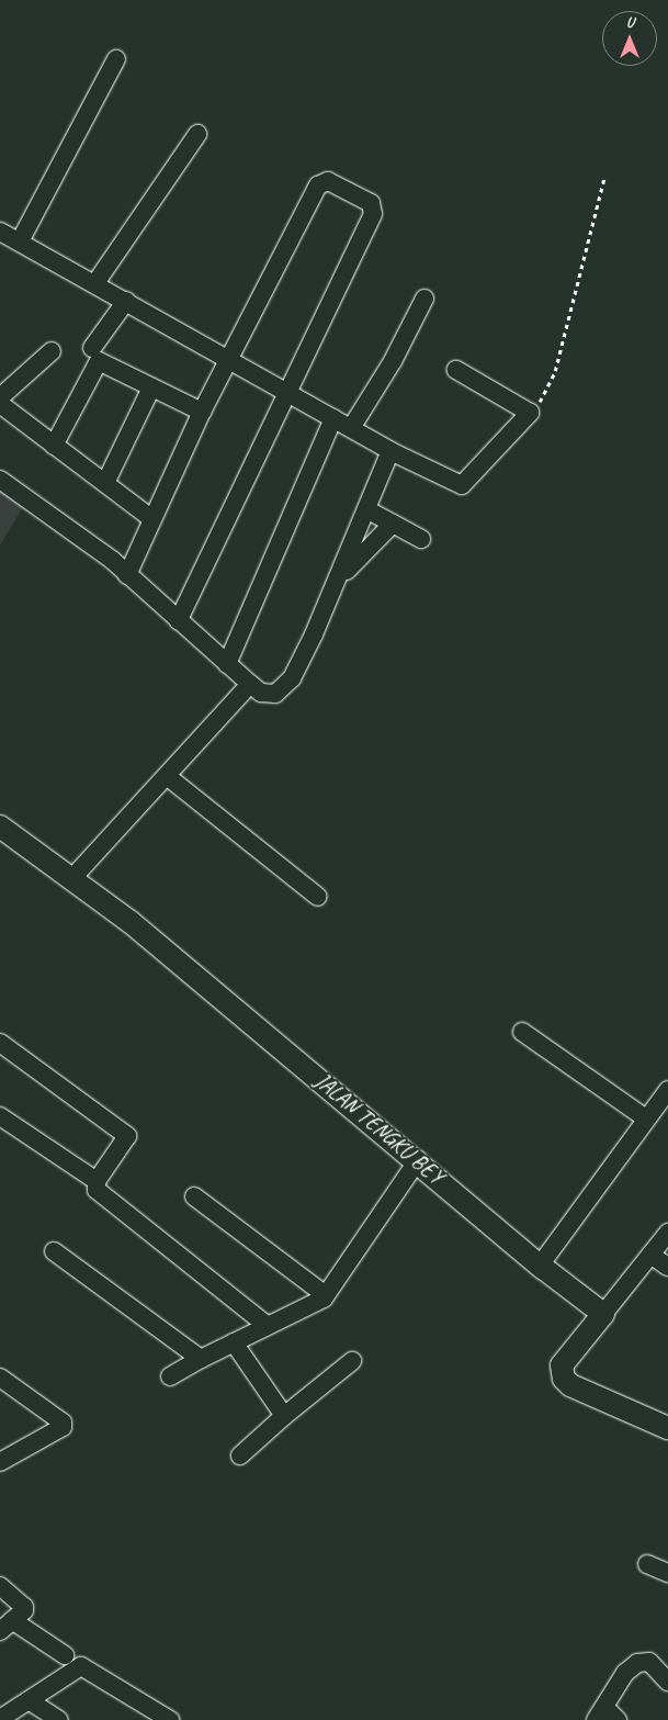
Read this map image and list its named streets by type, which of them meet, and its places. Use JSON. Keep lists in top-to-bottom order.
{
  "streets": {
    "main road": ["JALAN TENGKU BEY"]
  },
  "north": "top"
}
